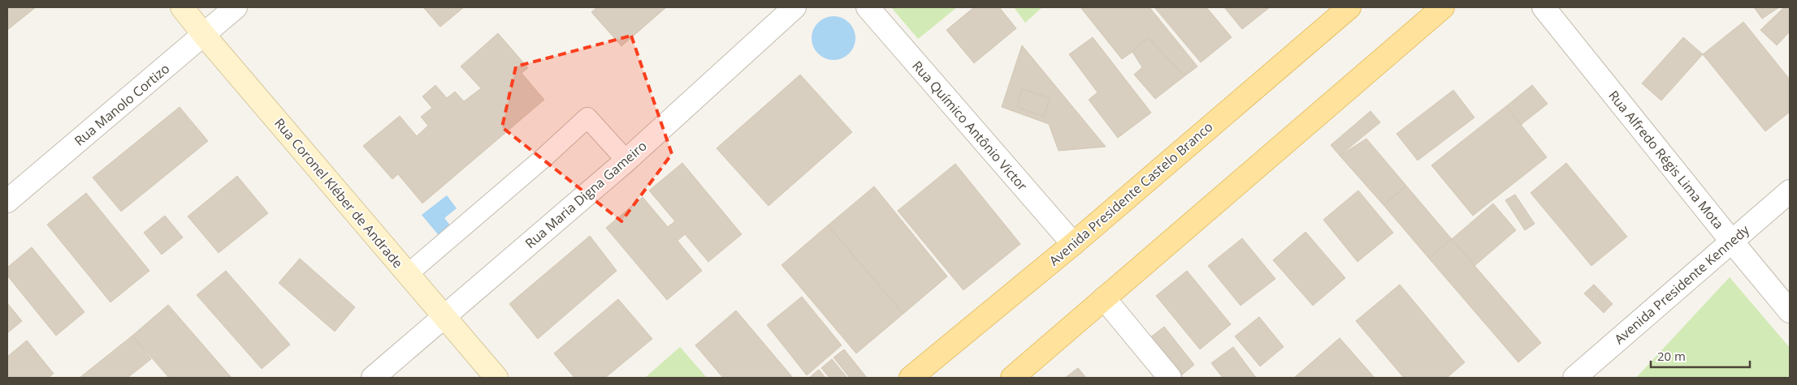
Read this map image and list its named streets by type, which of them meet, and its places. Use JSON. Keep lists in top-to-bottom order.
{
  "streets": {
    "main road": ["Rua Coronel Kléber de Andrade", "Avenida Presidente Castelo Branco"],
    "street": [
      "Rua Manolo Cortizo",
      "Rua Químico Antônio Victor",
      "Rua Alfredo Régis Lima Mota",
      "Rua Maria Digna Gameiro",
      "Avenida Presidente Kennedy"
    ]
  },
  "crossings": [
    ["Rua Manolo Cortizo", "Rua Coronel Kléber de Andrade"],
    ["Rua Químico Antônio Victor", "Avenida Presidente Castelo Branco"],
    ["Rua Alfredo Régis Lima Mota", "Avenida Presidente Kennedy"],
    ["Rua Coronel Kléber de Andrade", "Rua Maria Digna Gameiro"]
  ],
  "scale_bar": "20 m"
}
